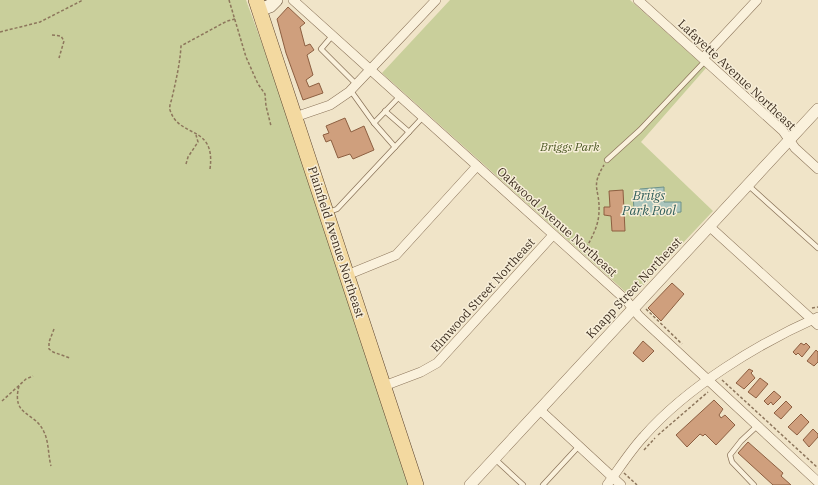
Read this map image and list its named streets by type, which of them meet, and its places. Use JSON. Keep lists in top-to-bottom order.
{
  "streets": {
    "main road": ["Plainfield Avenue Northeast"],
    "street": [
      "Lafayette Avenue Northeast",
      "Oakwood Avenue Northeast",
      "Knapp Street Northeast",
      "Elmwood Street Northeast"
    ]
  },
  "crossings": [
    ["Lafayette Avenue Northeast", "Knapp Street Northeast"],
    ["Oakwood Avenue Northeast", "Knapp Street Northeast"],
    ["Oakwood Avenue Northeast", "Elmwood Street Northeast"],
    ["Plainfield Avenue Northeast", "Elmwood Street Northeast"]
  ],
  "water": ["Briigs Park Pool"],
  "parks": ["Briggs Park"]
}
